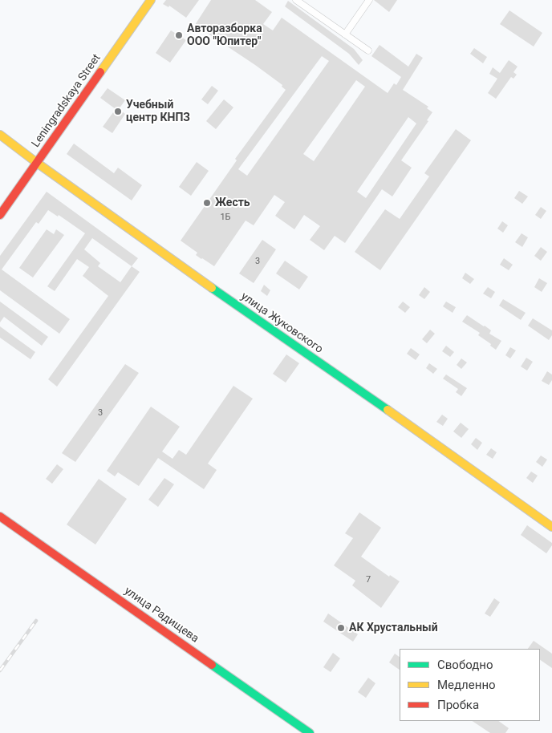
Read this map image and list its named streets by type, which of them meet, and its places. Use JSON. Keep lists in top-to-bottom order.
{
  "streets": {
    "street": ["Leningradskaya Street", "улица Жуковского", "улица Радищева"]
  },
  "crossings": [
    ["Leningradskaya Street", "улица Жуковского"]
  ],
  "places": [
    "Авторазборка ООО \"Юпитер\"",
    "Учебный центр КНПЗ",
    "Жесть",
    "АК Хрустальный"
  ],
  "house_numbers": [
    "1Б",
    "3",
    "3",
    "7"
  ],
  "legend": ["Свободно", "Медленно", "Пробка"]
}
